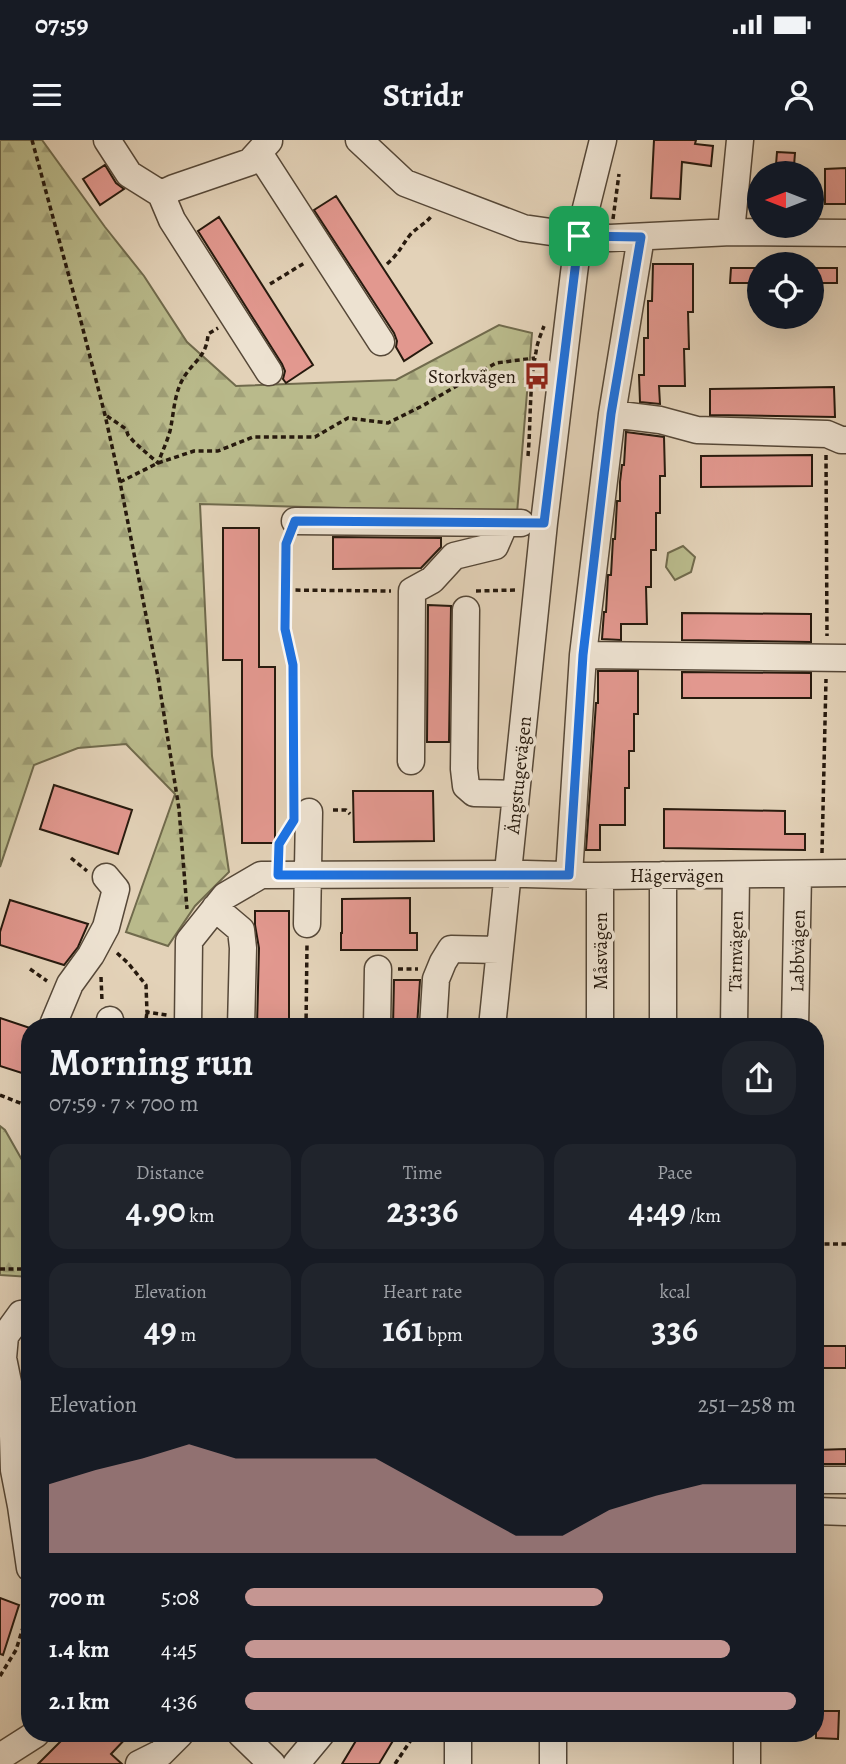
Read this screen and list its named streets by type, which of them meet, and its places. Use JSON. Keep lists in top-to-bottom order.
{
  "streets": {
    "street": [
      "Ängstugevägen",
      "Hägervägen",
      "Måsvägen",
      "Tärnvägen",
      "Labbvägen"
    ]
  },
  "crossings": [
    ["Ängstugevägen", "Hägervägen"],
    ["Hägervägen", "Måsvägen"],
    ["Hägervägen", "Tärnvägen"],
    ["Hägervägen", "Labbvägen"]
  ],
  "places": {
    "bus stop": ["Storkvägen"]
  },
  "north": "left",
  "page": {
    "status": "07:59",
    "header": "Stridr",
    "heading": ["Morning run", "07:59 · 7 × 700 m"],
    "stats": [
      ["Distance", "4.90 km"],
      ["Time", "23:36"],
      ["Pace", "4:49 /km"],
      ["Elevation", "49 m"],
      ["Heart rate", "161 bpm"],
      ["kcal", "336"]
    ],
    "chart": ["Elevation", "251–258 m"],
    "list": [
      {
        "name": "700 m",
        "note": "5:08"
      },
      {
        "name": "1.4 km",
        "note": "4:45"
      },
      {
        "name": "2.1 km",
        "note": "4:36"
      }
    ]
  }
}
